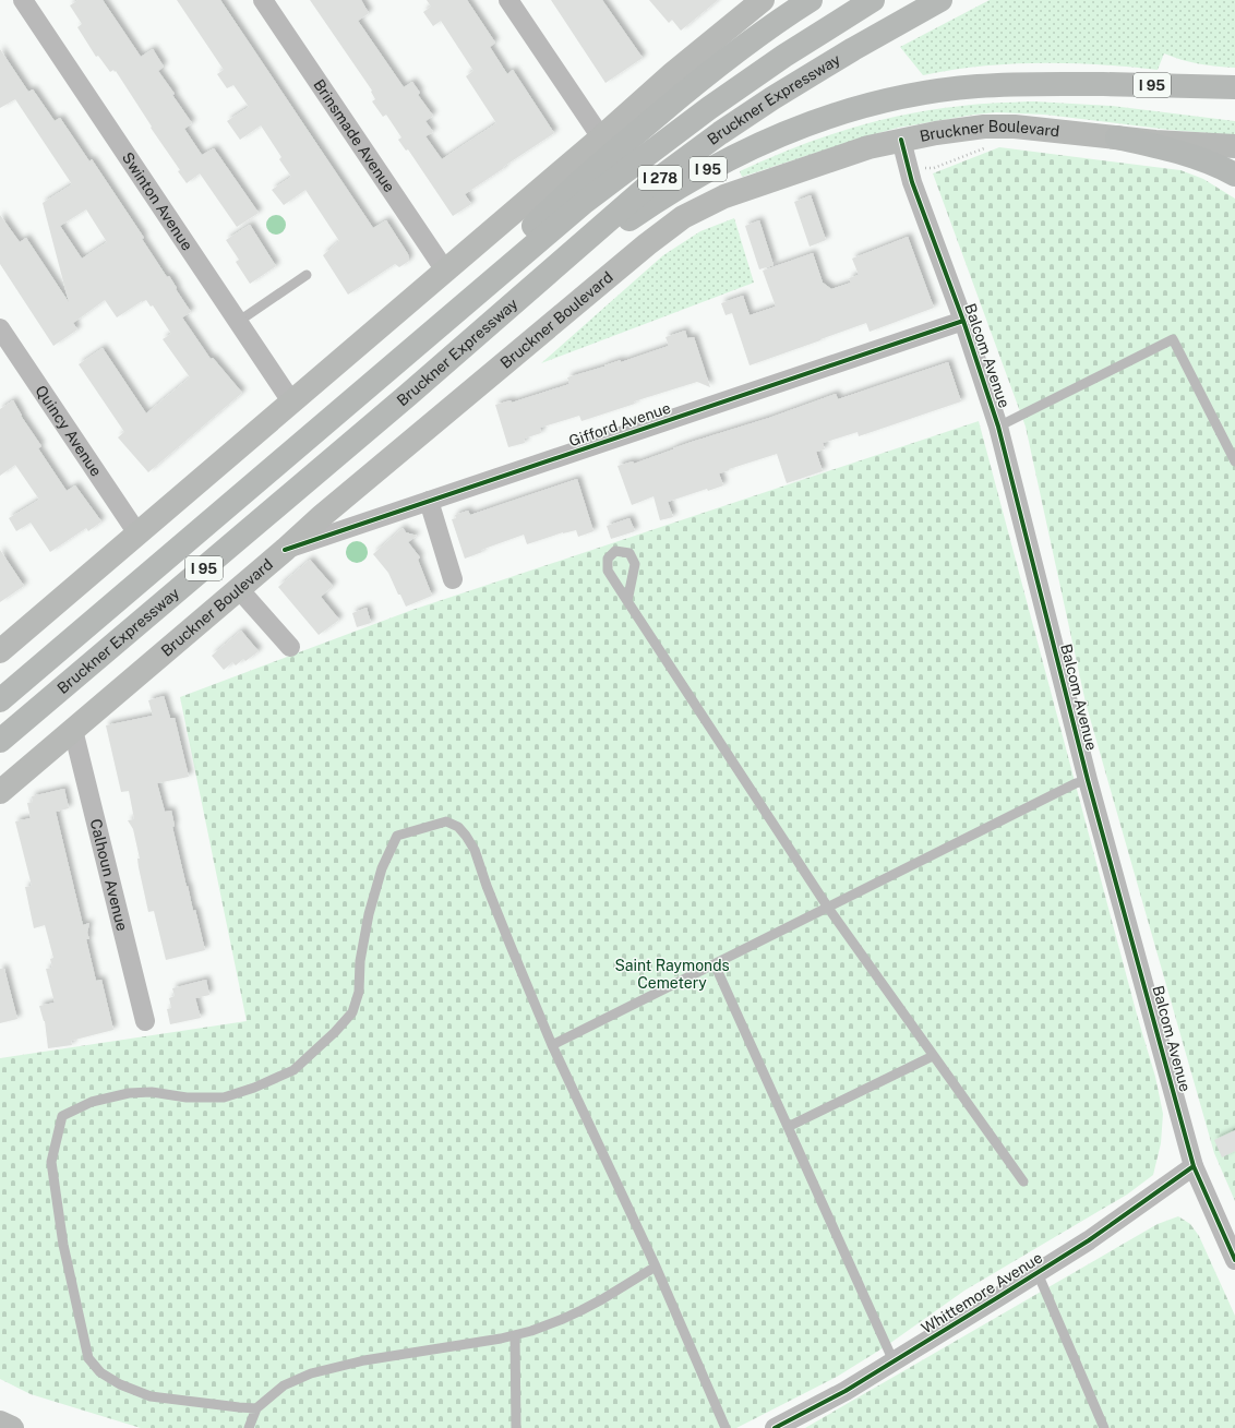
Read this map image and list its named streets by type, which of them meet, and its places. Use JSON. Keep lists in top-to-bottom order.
{
  "streets": {
    "highway": ["I 95", "Bruckner Expressway", "I 278"],
    "main road": ["Bruckner Boulevard"],
    "street": [
      "Brinsmade Avenue",
      "Swinton Avenue",
      "Balcom Avenue",
      "Gifford Avenue",
      "Quincy Avenue",
      "Calhoun Avenue",
      "Whittemore Avenue"
    ]
  },
  "crossings": [
    ["I 95", "Bruckner Expressway"],
    ["Bruckner Boulevard", "Balcom Avenue"],
    ["Bruckner Boulevard", "Gifford Avenue"],
    ["Bruckner Boulevard", "Calhoun Avenue"],
    ["Balcom Avenue", "Gifford Avenue"],
    ["Balcom Avenue", "Whittemore Avenue"]
  ],
  "parks": ["Saint Raymonds Cemetery"]
}
